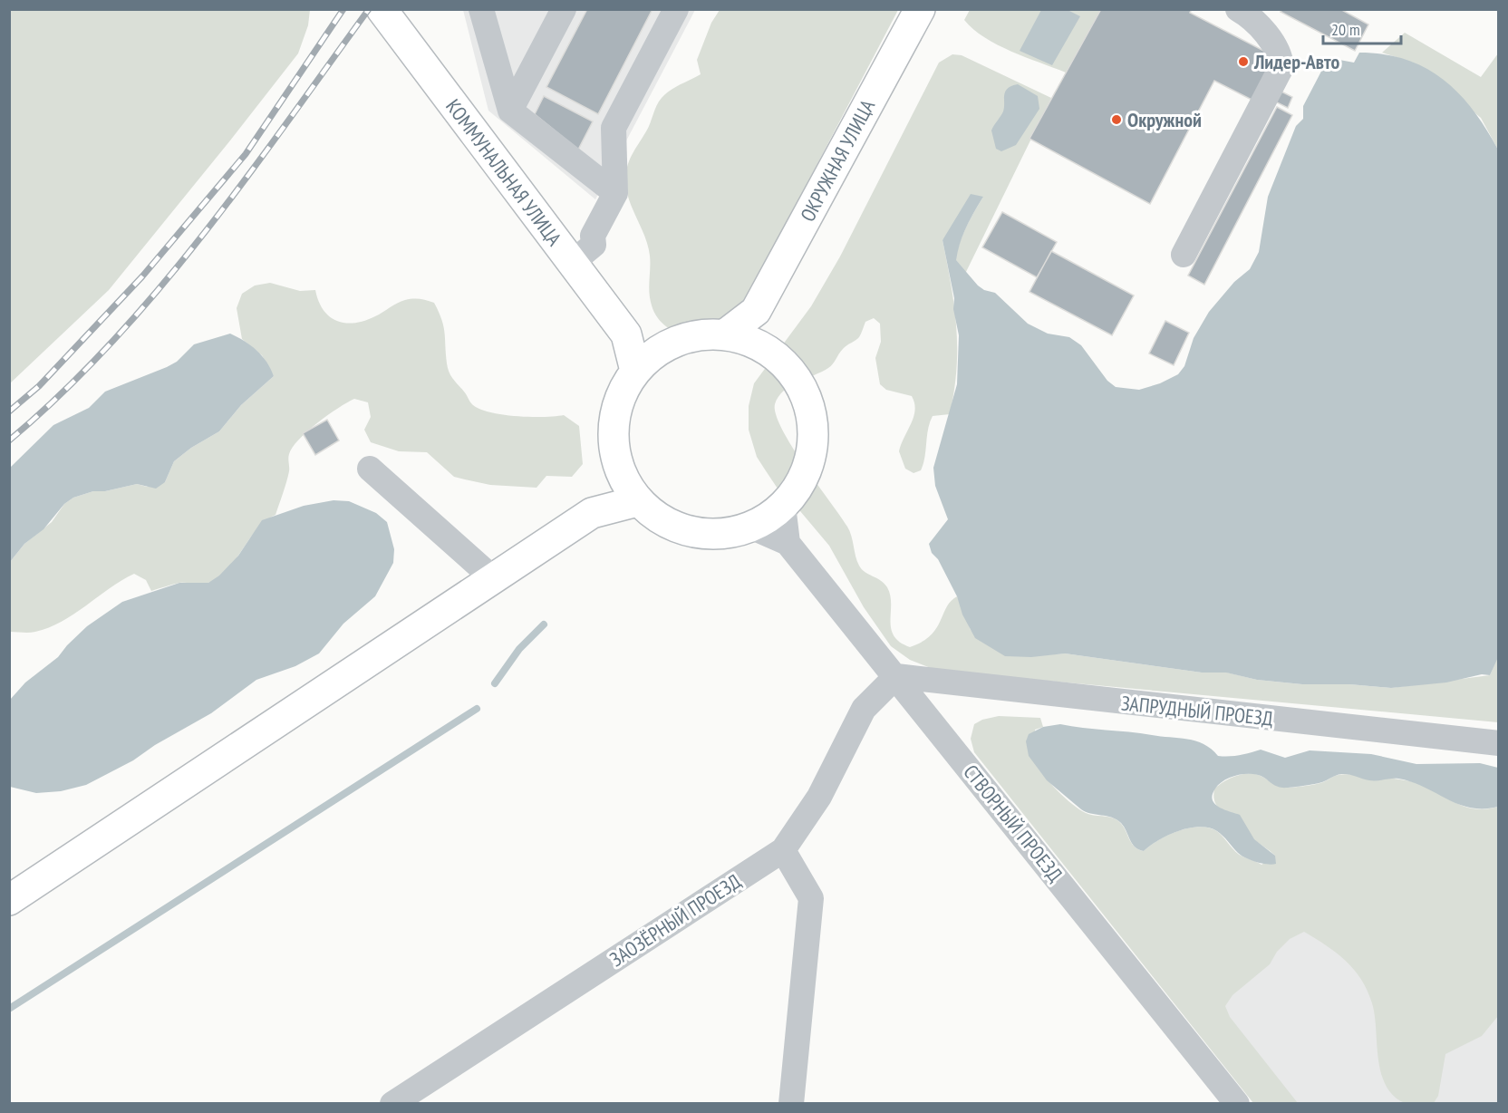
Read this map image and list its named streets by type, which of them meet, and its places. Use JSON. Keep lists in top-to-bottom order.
{
  "streets": {
    "main road": ["ОКРУЖНАЯ УЛИЦА", "КОММУНАЛЬНАЯ УЛИЦА"],
    "street": ["ЗАПРУДНЫЙ ПРОЕЗД", "СТВОРНЫЙ ПРОЕЗД", "ЗАОЗЁРНЫЙ ПРОЕЗД"]
  },
  "crossings": [
    ["ЗАПРУДНЫЙ ПРОЕЗД", "СТВОРНЫЙ ПРОЕЗД"],
    ["ЗАПРУДНЫЙ ПРОЕЗД", "ЗАОЗЁРНЫЙ ПРОЕЗД"],
    ["СТВОРНЫЙ ПРОЕЗД", "ЗАОЗЁРНЫЙ ПРОЕЗД"]
  ],
  "places": ["Лидер-Авто", "Окружной"],
  "scale_bar": "20 m"
}
